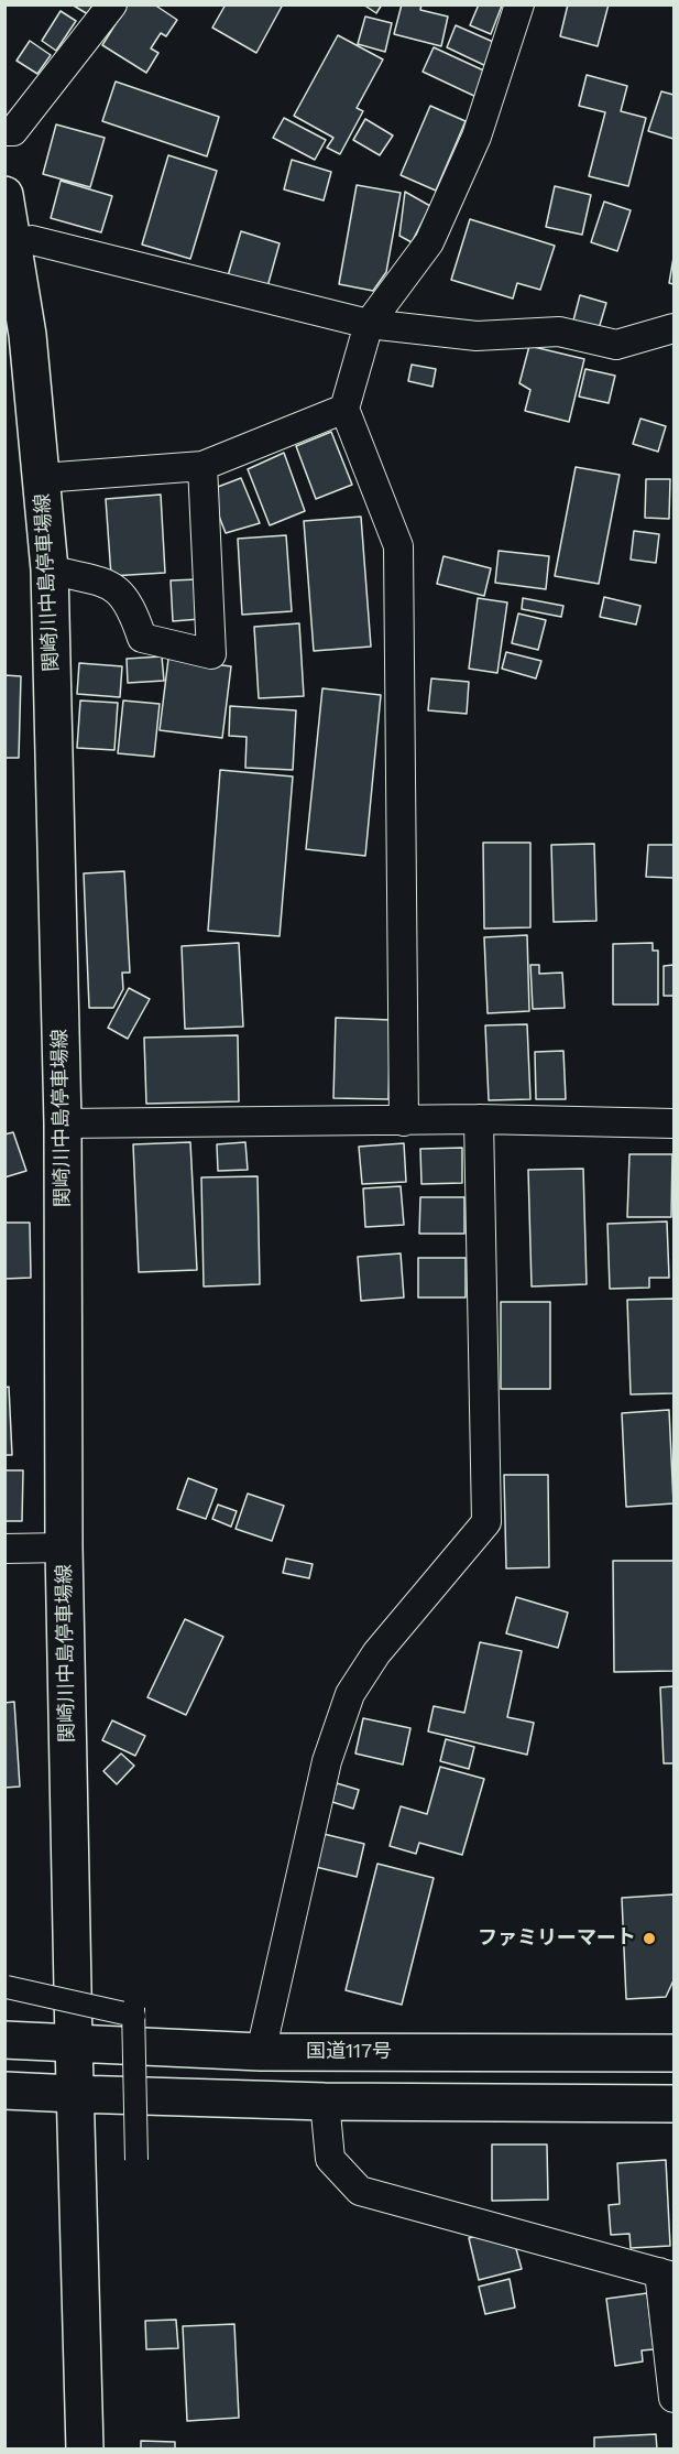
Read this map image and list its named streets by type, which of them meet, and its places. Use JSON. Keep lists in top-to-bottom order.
{
  "streets": {
    "main road": ["関崎川中島停車場線", "国道117号"]
  },
  "crossings": [
    ["関崎川中島停車場線", "国道117号"]
  ],
  "places": ["ファミリーマート"]
}
